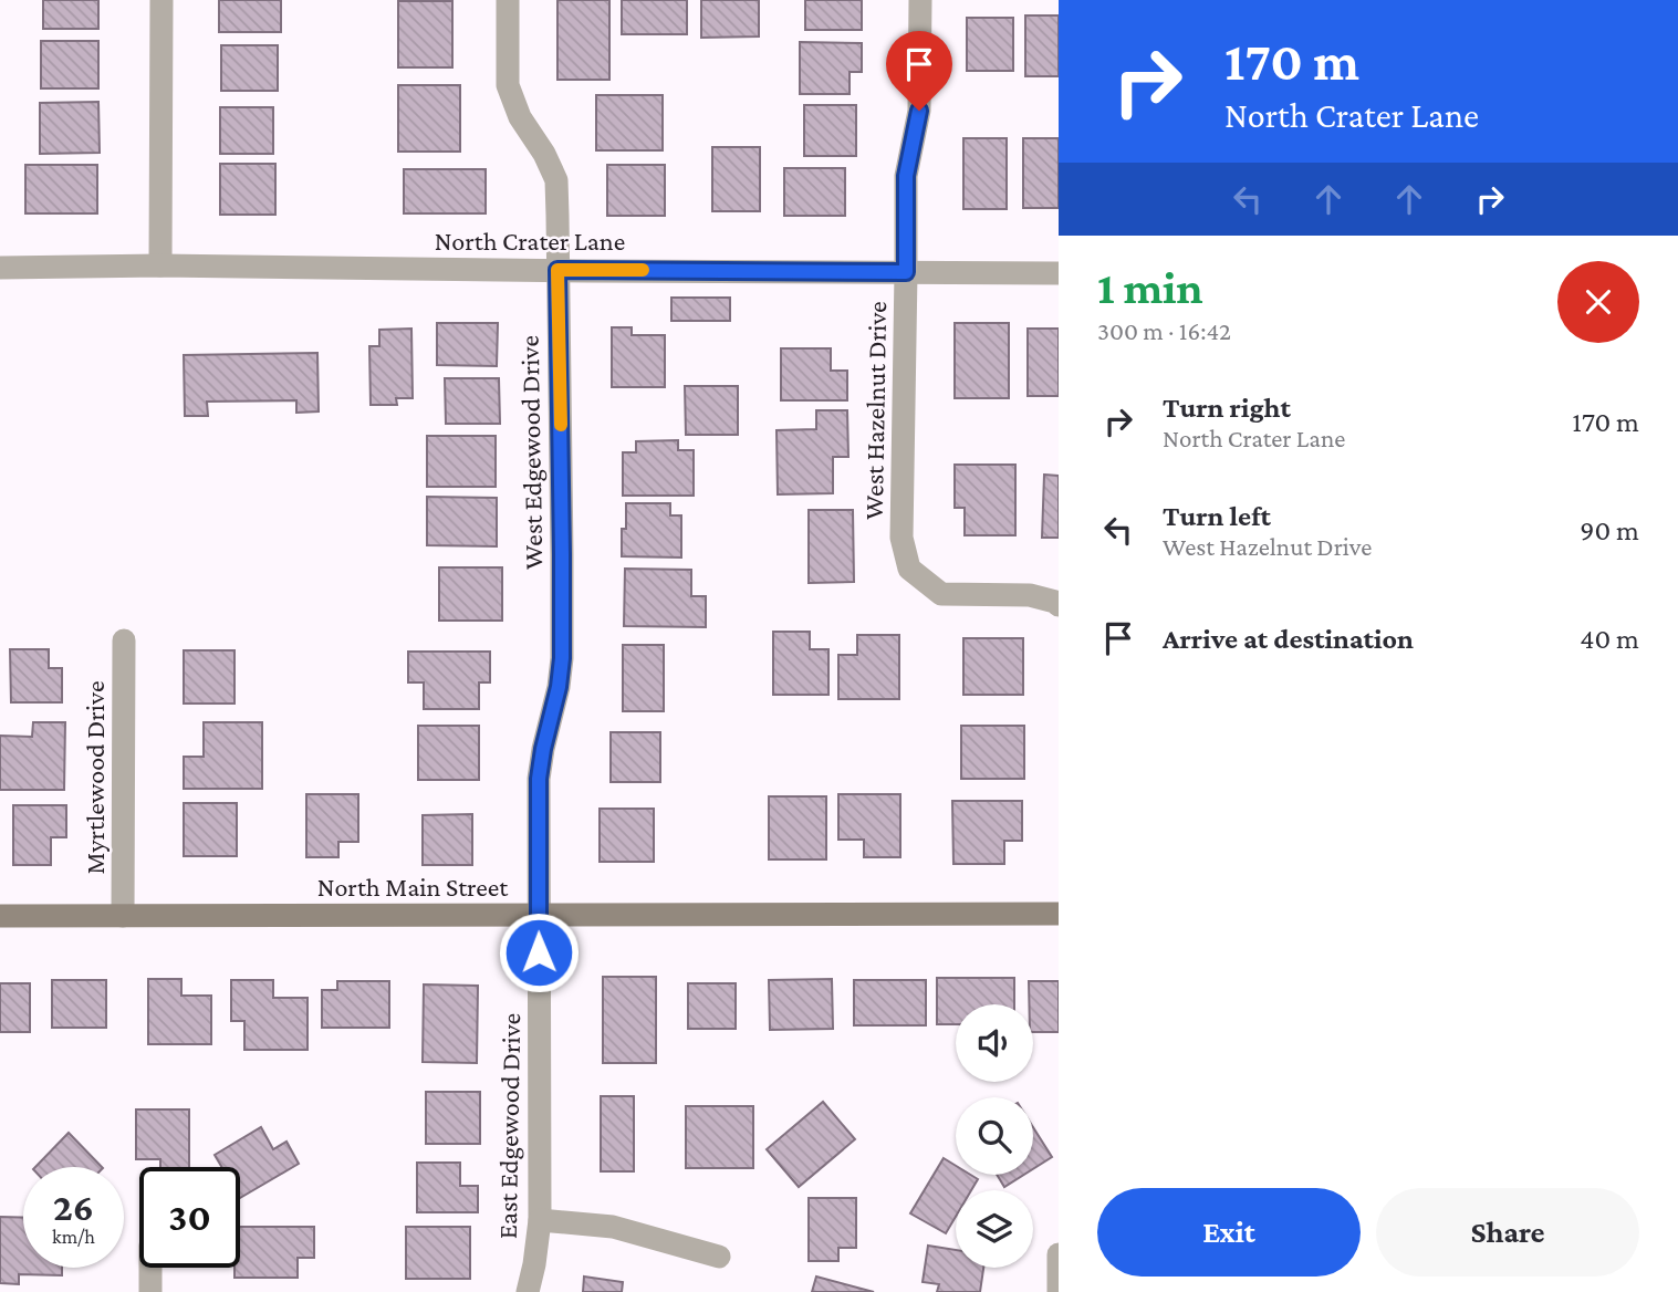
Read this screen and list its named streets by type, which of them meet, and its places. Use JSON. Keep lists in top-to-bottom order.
{
  "streets": {
    "street": [
      "North Crater Lane",
      "West Hazelnut Drive",
      "West Edgewood Drive",
      "Myrtlewood Drive",
      "North Main Street",
      "East Edgewood Drive"
    ]
  },
  "crossings": [
    ["North Crater Lane", "West Hazelnut Drive"],
    ["North Crater Lane", "West Edgewood Drive"],
    ["West Edgewood Drive", "North Main Street"],
    ["West Edgewood Drive", "East Edgewood Drive"],
    ["Myrtlewood Drive", "North Main Street"],
    ["North Main Street", "East Edgewood Drive"]
  ],
  "page": {
    "turn": ["170 m", "North Crater Lane"],
    "heading": ["1 min", "300 m · 16:42"],
    "list": [
      {
        "name": "Turn right",
        "note": "North Crater Lane",
        "value": "170 m"
      },
      {
        "name": "Turn left",
        "note": "West Hazelnut Drive",
        "value": "90 m"
      },
      {
        "name": "Arrive at destination",
        "value": "40 m"
      }
    ],
    "speed": "26 km/h",
    "limit": "30",
    "buttons": ["Exit", "Share"]
  }
}
